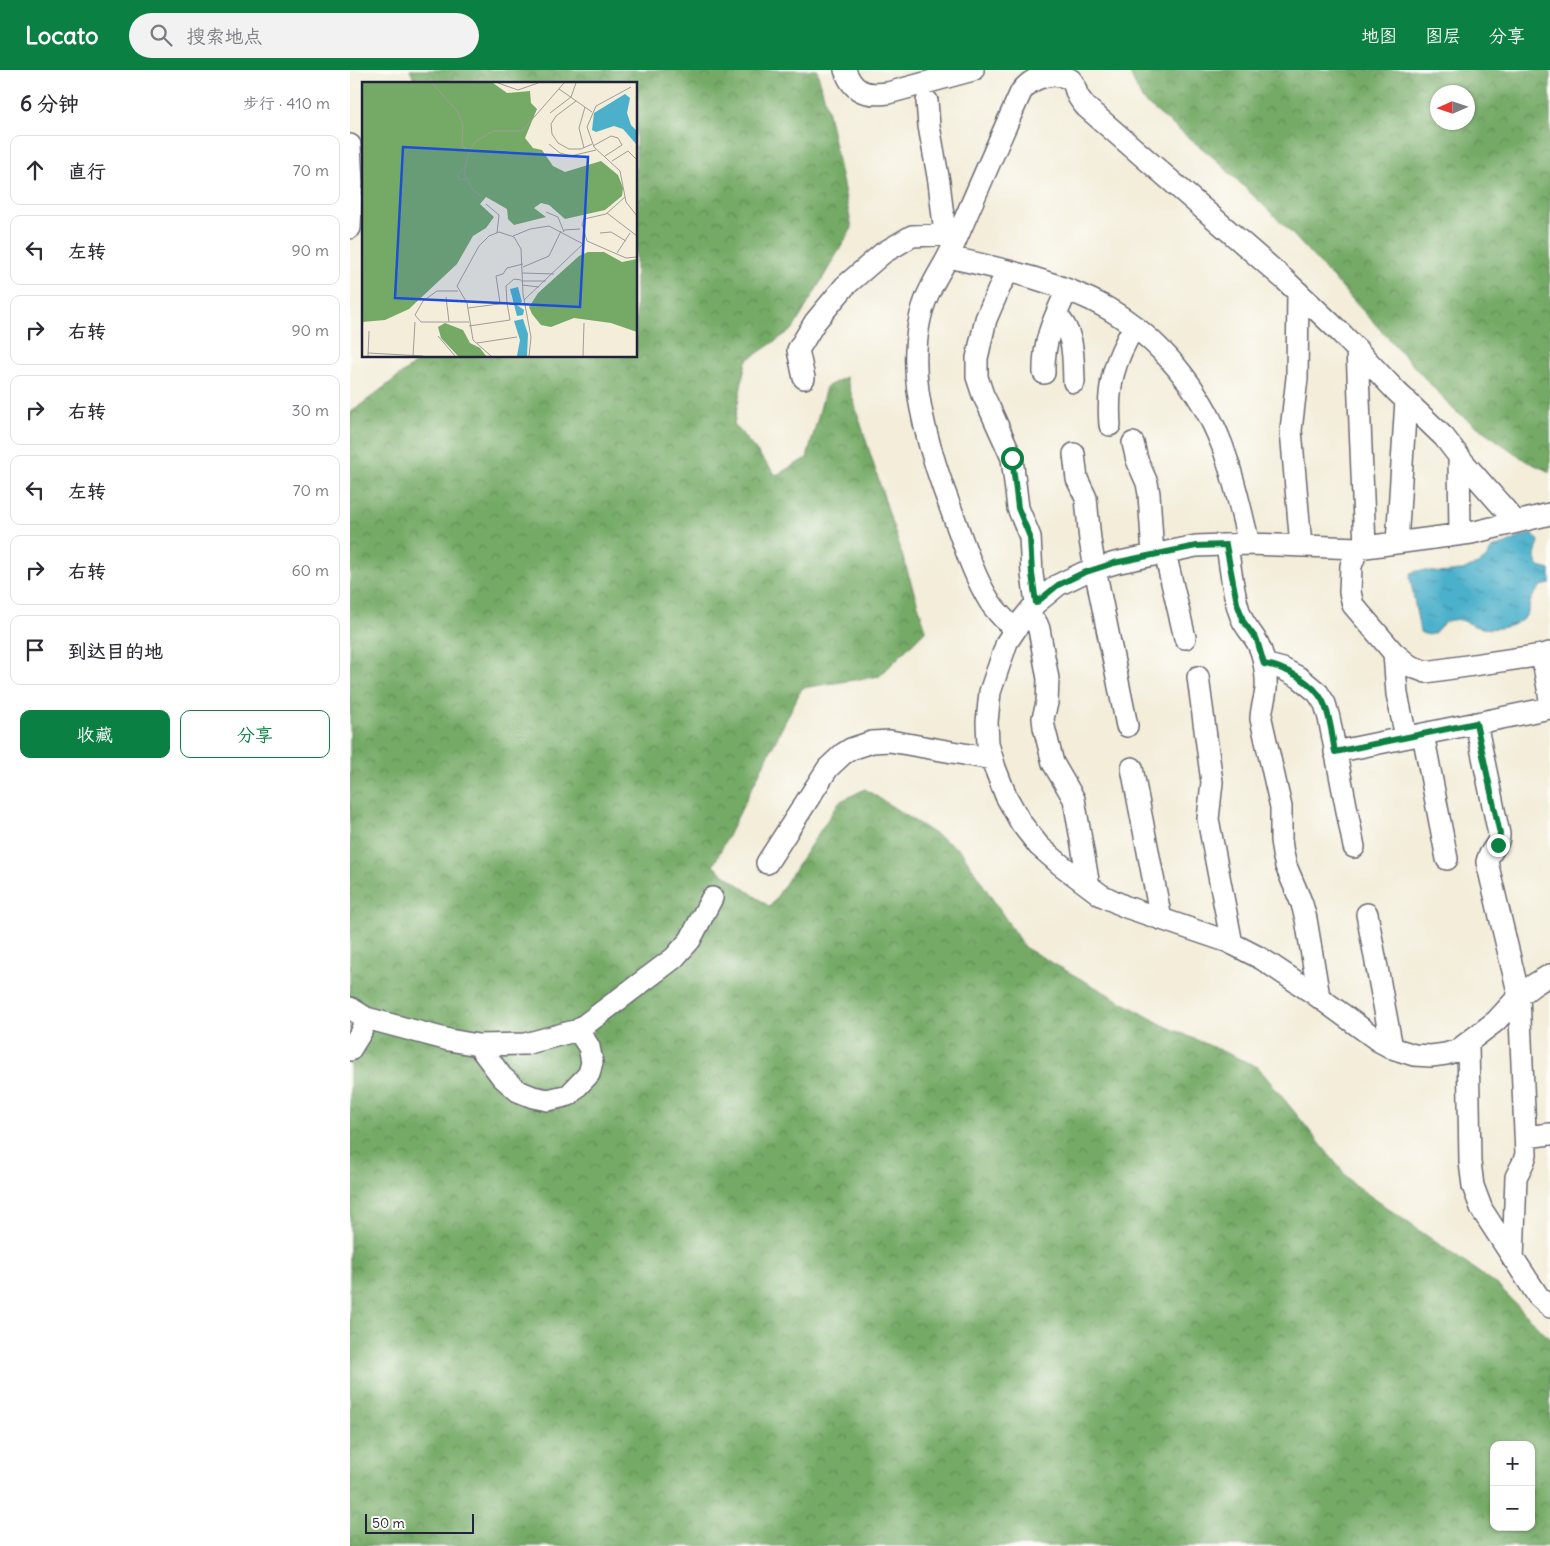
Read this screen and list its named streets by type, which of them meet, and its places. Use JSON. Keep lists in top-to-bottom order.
{
  "scale_bar": "50 m",
  "north": "left",
  "page": {
    "header": "Locato",
    "search": "搜索地点",
    "nav": ["地图", "图层", "分享"],
    "heading": ["6 分钟", "步行 · 410 m"],
    "list": [
      ["直行", "70 m"],
      ["左转", "90 m"],
      ["右转", "90 m"],
      ["右转", "30 m"],
      ["左转", "70 m"],
      ["右转", "60 m"],
      "到达目的地"
    ],
    "buttons": ["收藏", "分享"],
    "map_buttons": ["+", "−"],
    "scale": "50 m"
  }
}
